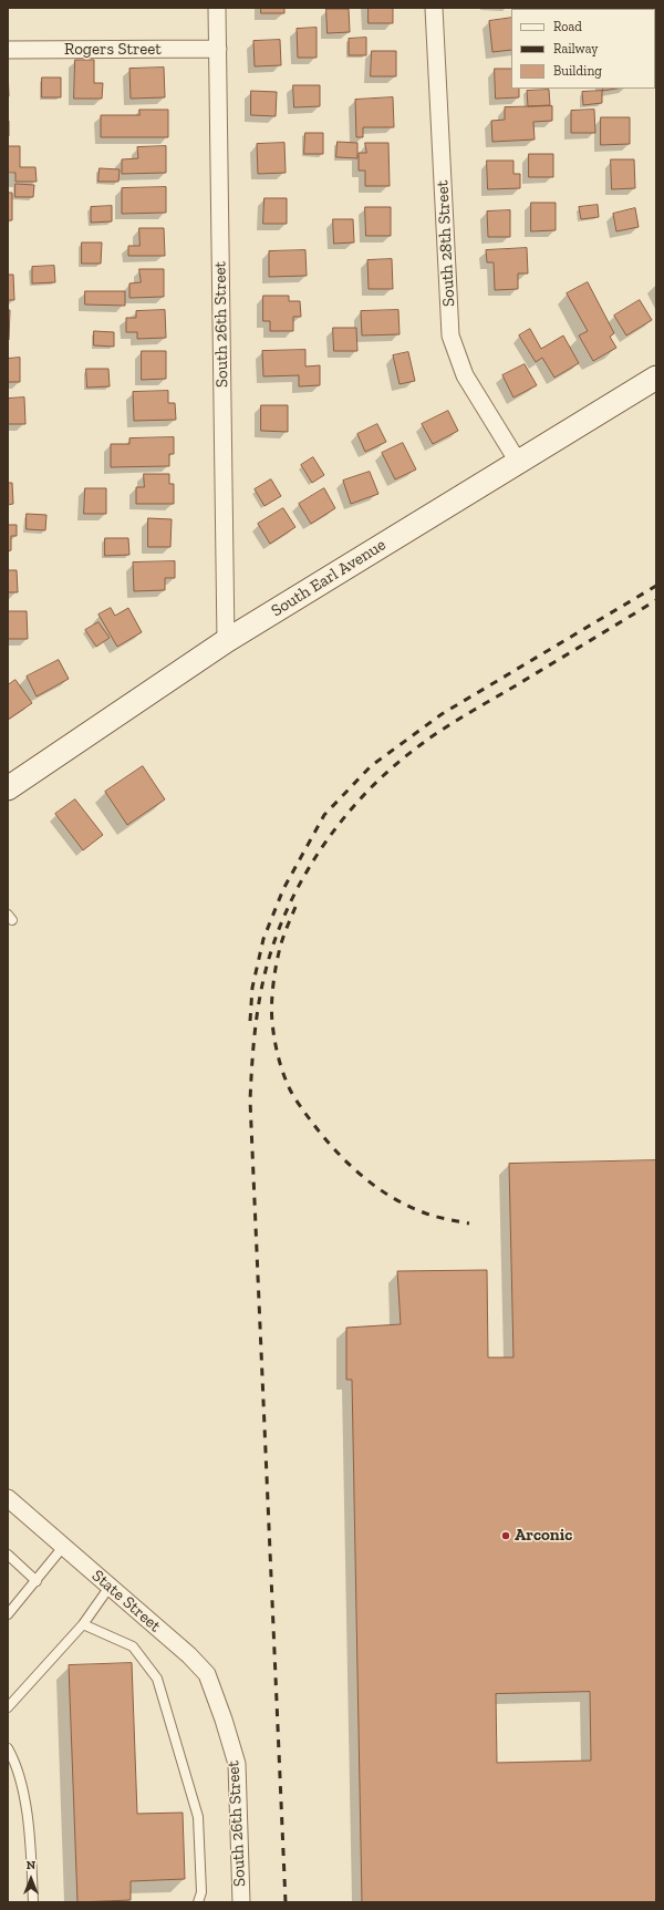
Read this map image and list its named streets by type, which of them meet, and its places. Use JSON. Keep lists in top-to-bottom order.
{
  "streets": {
    "street": [
      "Rogers Street",
      "South 28th Street",
      "South 26th Street",
      "South Earl Avenue",
      "State Street"
    ]
  },
  "crossings": [
    ["Rogers Street", "South 26th Street"],
    ["South 28th Street", "South Earl Avenue"],
    ["South 26th Street", "South Earl Avenue"],
    ["South 26th Street", "State Street"]
  ],
  "places": ["Arconic"],
  "legend": ["Road", "Railway", "Building"],
  "north": "top"
}
